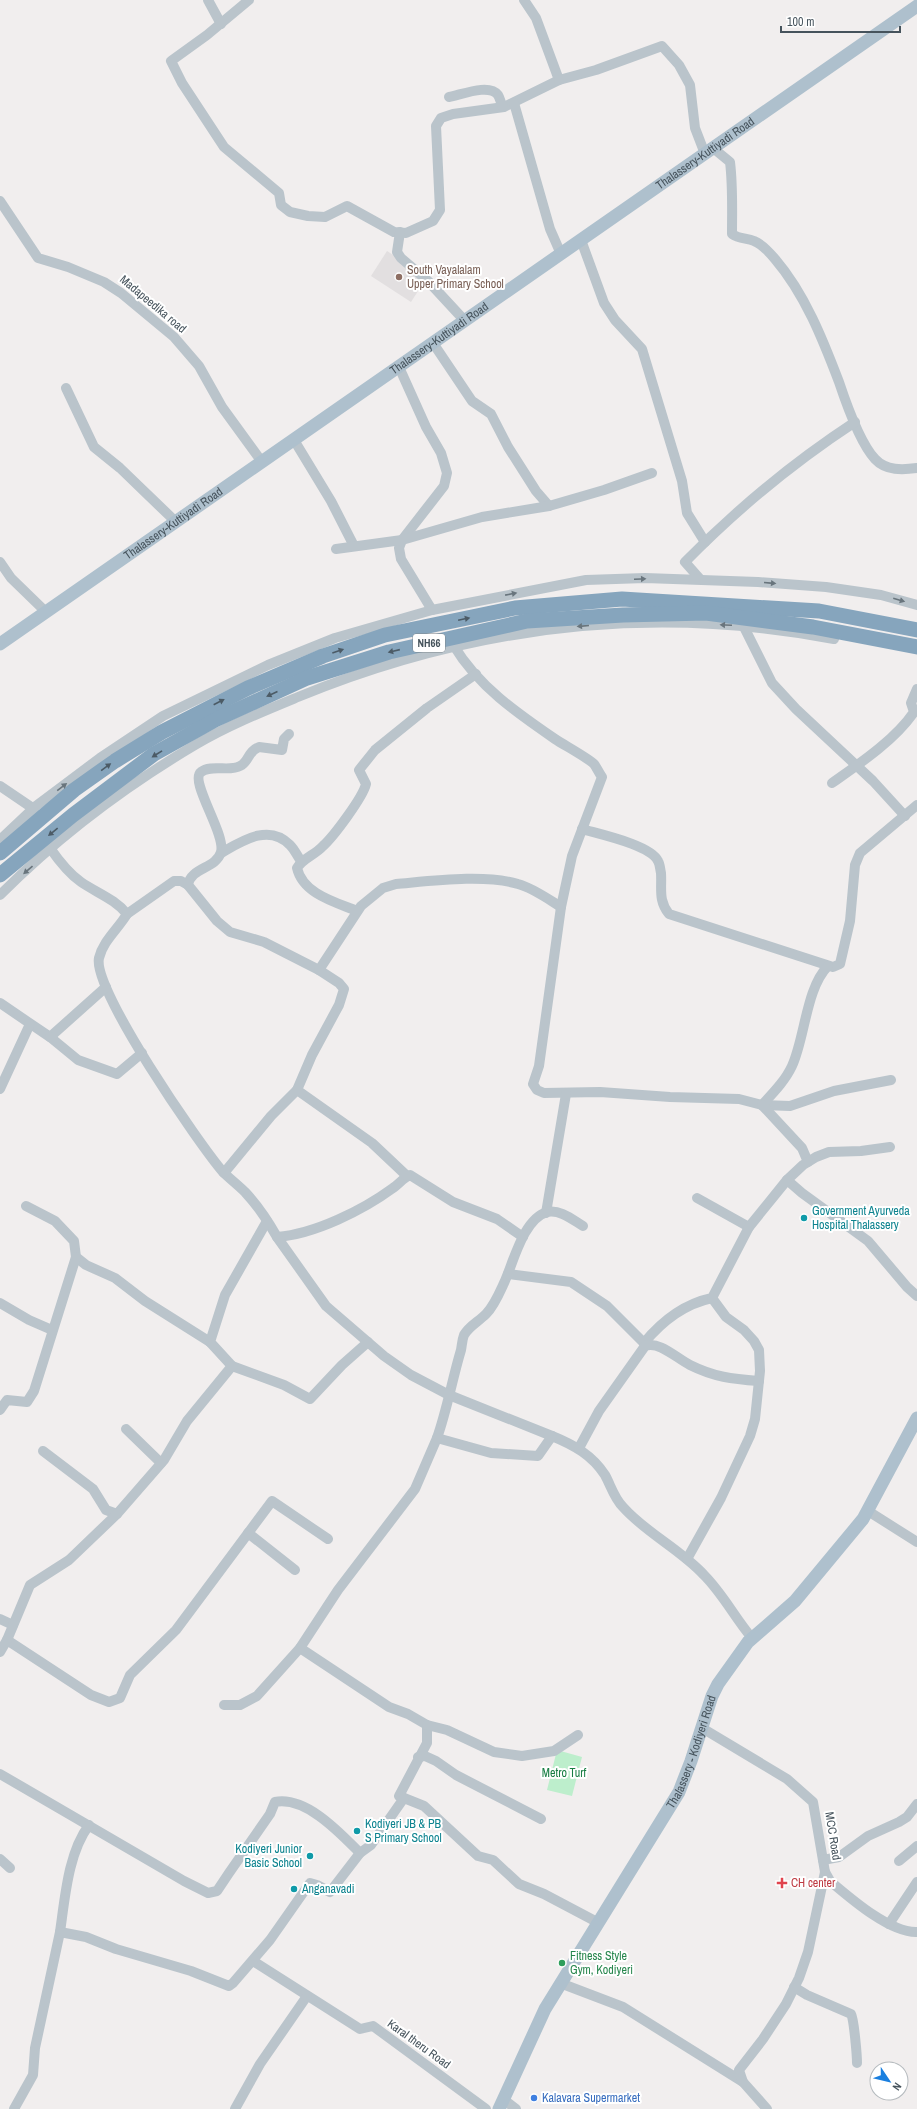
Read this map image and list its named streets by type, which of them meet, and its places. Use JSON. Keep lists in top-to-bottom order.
{
  "streets": {
    "highway": ["NH66"],
    "main road": ["Thalassery-Kuttiyadi Road", "Thalassery - Kodiyeri Road"],
    "street": ["Madapeedika road", "MCC Road", "Karal theru Road"]
  },
  "crossings": [
    ["Thalassery-Kuttiyadi Road", "Madapeedika road"],
    ["Thalassery - Kodiyeri Road", "MCC Road"]
  ],
  "parks": ["Metro Turf"],
  "places": {
    "other": [
      "South Vayalalam Upper Primary School",
      "Government Ayurveda Hospital Thalassery",
      "Kodiyeri JB & PB S Primary School",
      "Kodiyeri Junior Basic School",
      "Anganavadi",
      "Fitness Style Gym, Kodiyeri",
      "Kalavara Supermarket"
    ],
    "health": ["CH center"]
  },
  "scale_bar": "100 m",
  "north": "bottom right"
}
